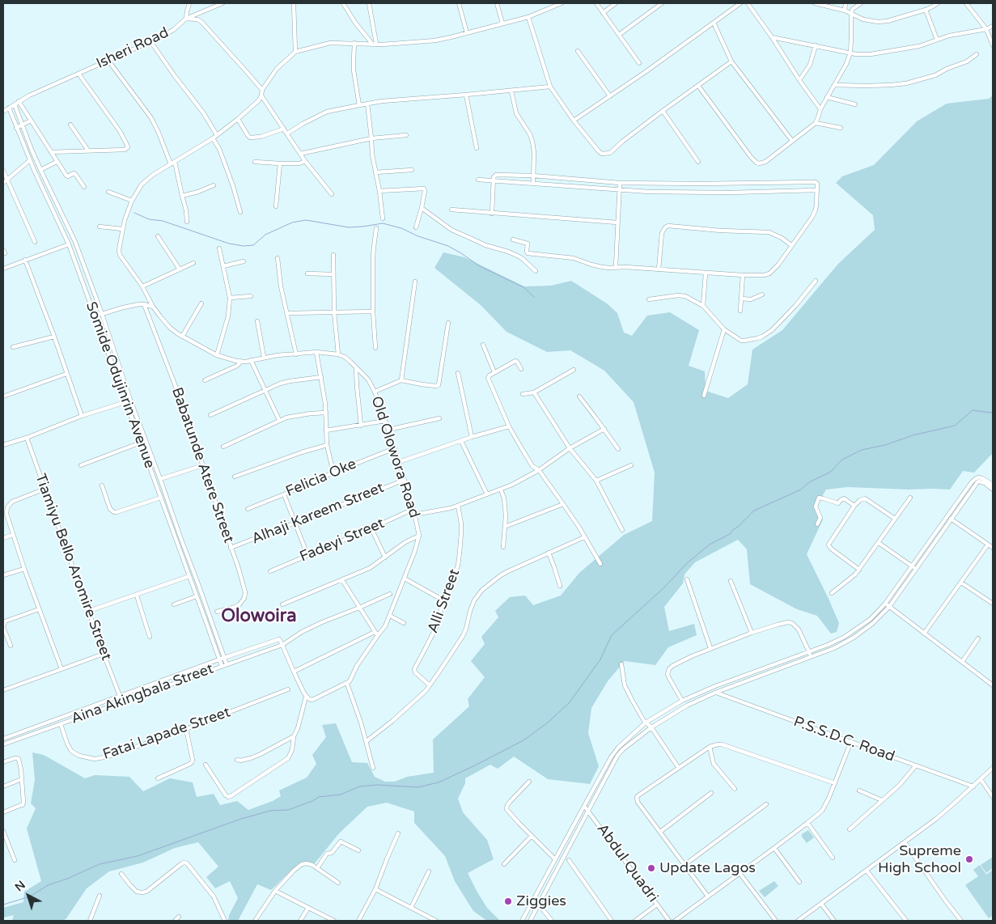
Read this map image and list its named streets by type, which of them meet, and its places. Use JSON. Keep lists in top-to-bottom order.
{
  "streets": {
    "street": [
      "Isheri Road",
      "Somide Odujinrin Avenue",
      "Old Olowora Road",
      "Babatunde Atere Street",
      "Felicia Oke",
      "Alhaji Kareem Street",
      "Fadeyi Street",
      "Tiamiyu Bello Aromire Street",
      "Alli Street",
      "Aina Akingbala Street",
      "Fatai Lapade Street",
      "P.S.S.D.C. Road",
      "Abdul Quadri"
    ]
  },
  "crossings": [
    ["Isheri Road", "Somide Odujinrin Avenue"],
    ["Somide Odujinrin Avenue", "Aina Akingbala Street"],
    ["Old Olowora Road", "Felicia Oke"],
    ["Old Olowora Road", "Alhaji Kareem Street"],
    ["Old Olowora Road", "Fadeyi Street"],
    ["Babatunde Atere Street", "Alhaji Kareem Street"],
    ["Tiamiyu Bello Aromire Street", "Aina Akingbala Street"],
    ["Aina Akingbala Street", "Fatai Lapade Street"]
  ],
  "districts": ["Olowoira"],
  "places": ["Supreme High School", "Update Lagos", "Ziggies"],
  "north": "top left"
}
